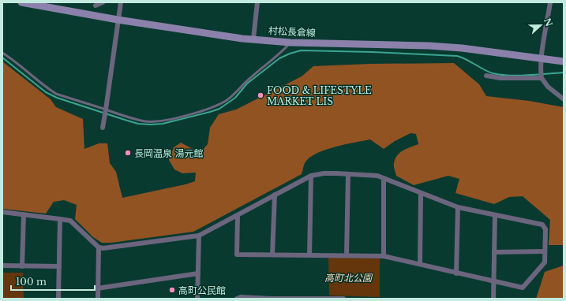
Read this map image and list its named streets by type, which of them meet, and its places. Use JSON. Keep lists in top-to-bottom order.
{
  "streets": {
    "main road": ["村松長倉線"]
  },
  "parks": ["高町北公園"],
  "places": ["FOOD & LIFESTYLE MARKET LIS", "長岡温泉 湯元館", "高町公民館"],
  "scale_bar": "100 m",
  "north": "right"
}
